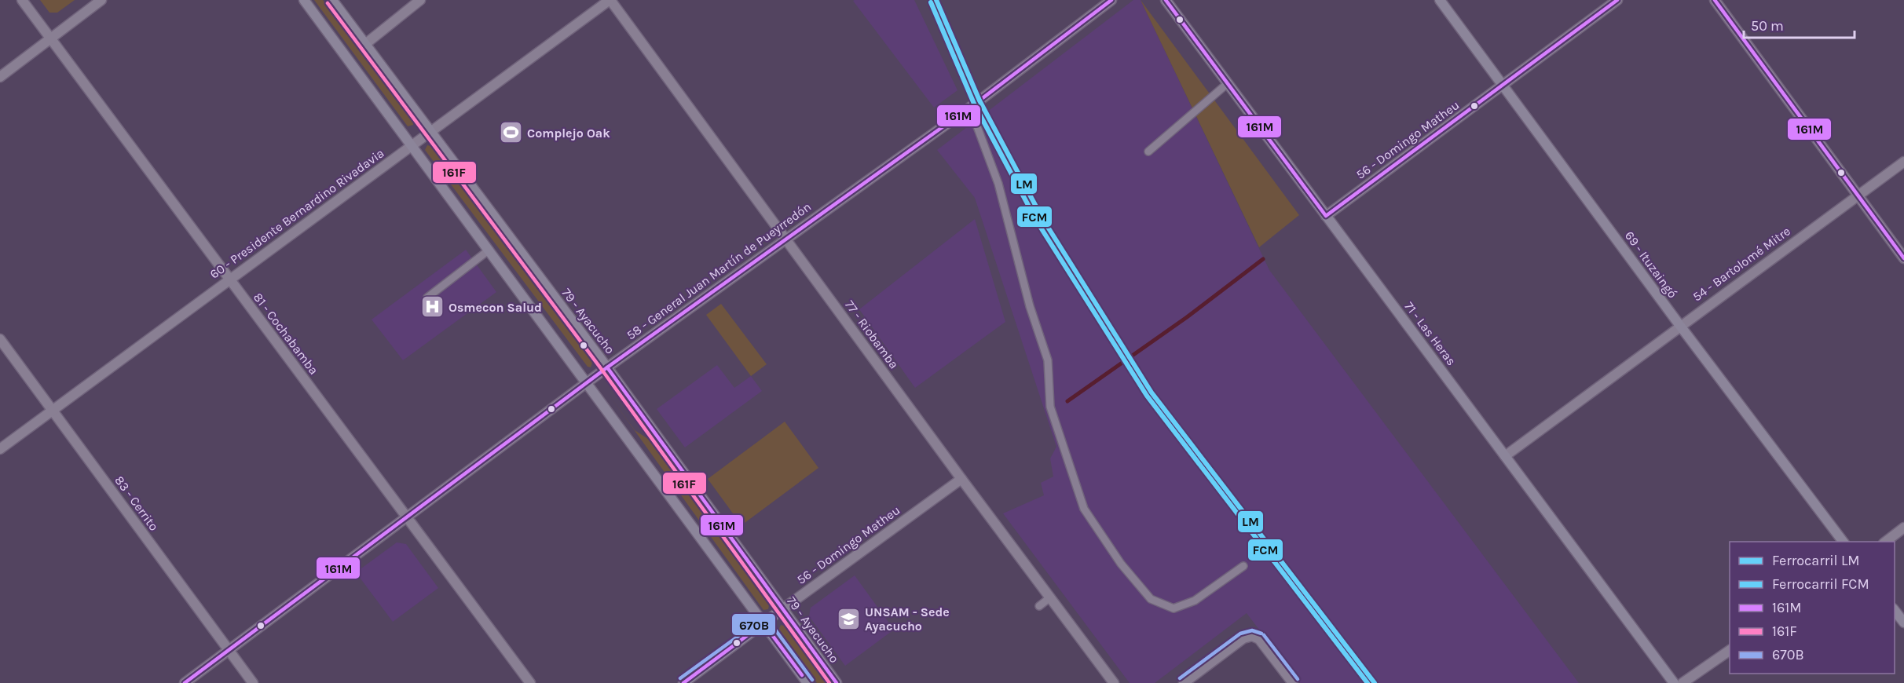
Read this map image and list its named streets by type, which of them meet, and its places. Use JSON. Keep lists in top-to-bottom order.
{
  "streets": {
    "main road": [
      "56 - Domingo Matheu",
      "69 - Ituzaingó",
      "79 - Ayacucho",
      "71 - Las Heras"
    ],
    "street": [
      "60 - Presidente Bernardino Rivadavia",
      "54 - Bartolomé Mitre",
      "58 - General Juan Martín de Pueyrredón",
      "81 - Cochabamba",
      "77 - Riobamba",
      "83 - Cerrito"
    ]
  },
  "crossings": [
    ["56 - Domingo Matheu", "69 - Ituzaingó"],
    ["56 - Domingo Matheu", "79 - Ayacucho"],
    ["56 - Domingo Matheu", "71 - Las Heras"],
    ["56 - Domingo Matheu", "77 - Riobamba"],
    ["60 - Presidente Bernardino Rivadavia", "79 - Ayacucho"],
    ["60 - Presidente Bernardino Rivadavia", "81 - Cochabamba"],
    ["60 - Presidente Bernardino Rivadavia", "77 - Riobamba"],
    ["60 - Presidente Bernardino Rivadavia", "83 - Cerrito"],
    ["54 - Bartolomé Mitre", "69 - Ituzaingó"],
    ["54 - Bartolomé Mitre", "71 - Las Heras"],
    ["58 - General Juan Martín de Pueyrredón", "79 - Ayacucho"],
    ["58 - General Juan Martín de Pueyrredón", "81 - Cochabamba"],
    ["58 - General Juan Martín de Pueyrredón", "77 - Riobamba"],
    ["58 - General Juan Martín de Pueyrredón", "83 - Cerrito"]
  ],
  "places": {
    "sports": ["Complejo Oak"],
    "hospital": ["Osmecon Salud"],
    "school or university": ["UNSAM - Sede Ayacucho"]
  },
  "lines": [
    "rail line LM",
    "transit line 161M",
    "rail line FCM",
    "transit line 161F",
    "transit line 670B"
  ],
  "legend": [
    "Ferrocarril LM",
    "Ferrocarril FCM",
    "161M",
    "161F",
    "670B"
  ],
  "scale_bar": "50 m"
}
